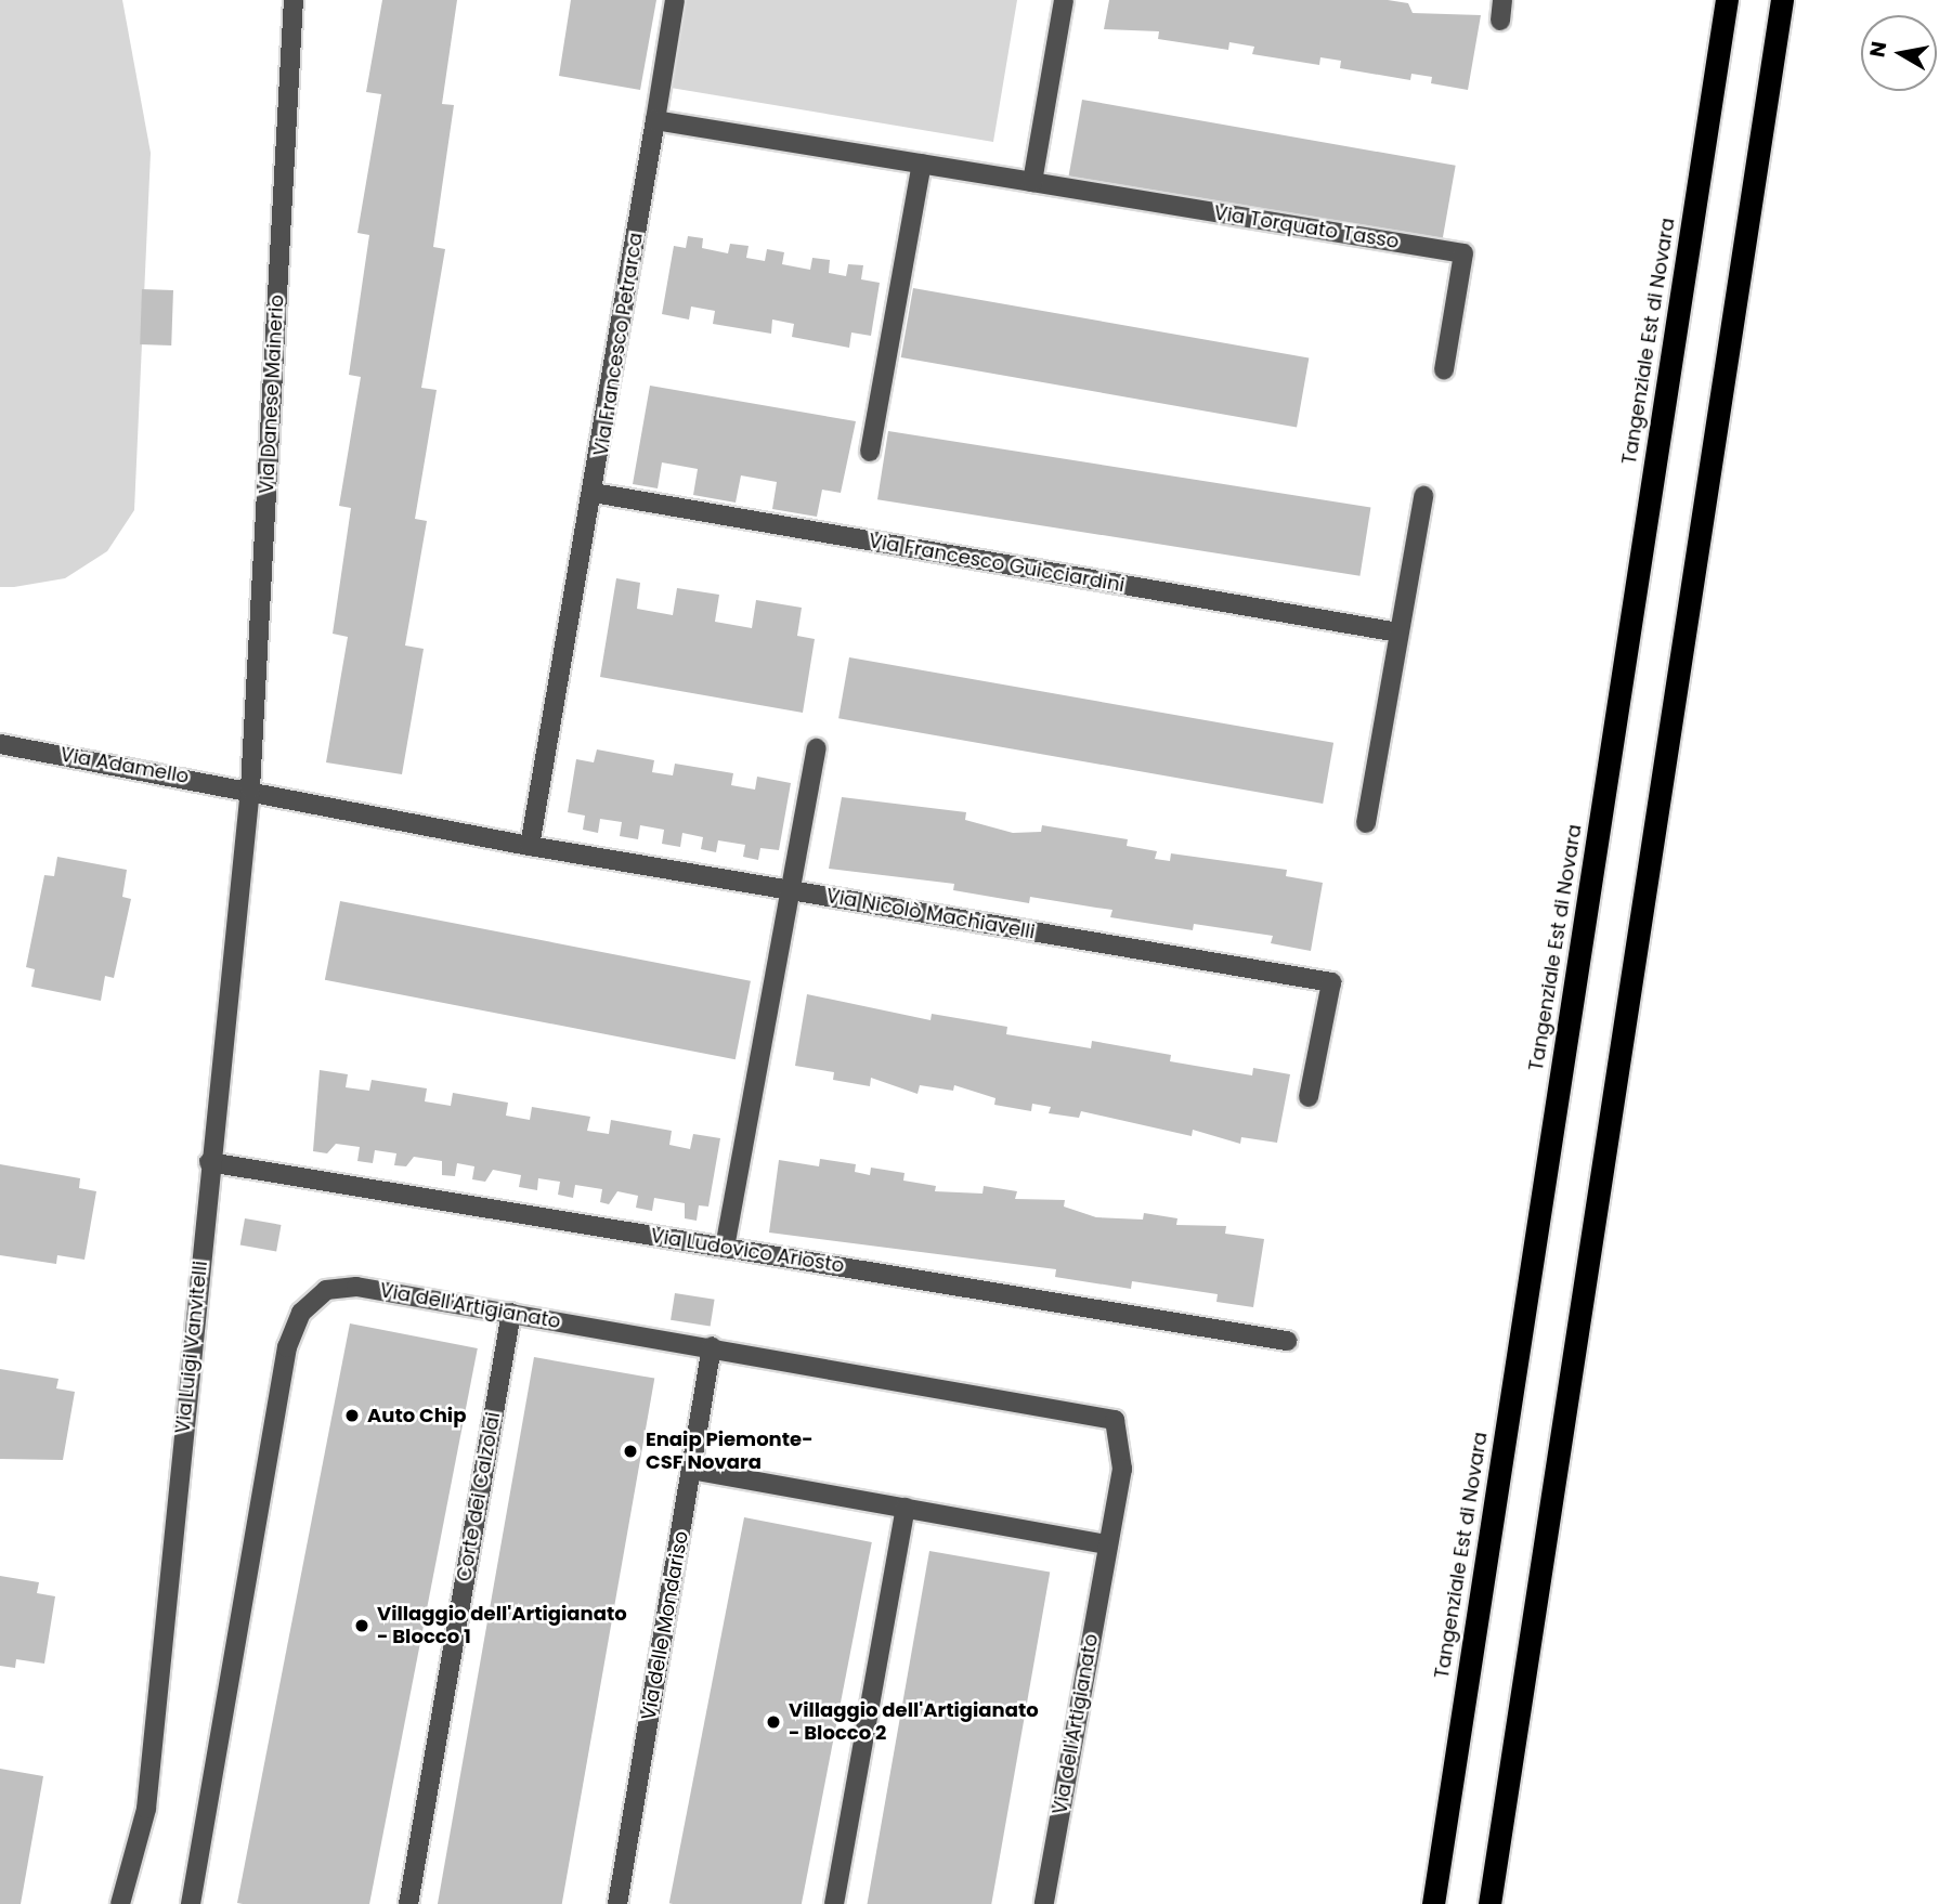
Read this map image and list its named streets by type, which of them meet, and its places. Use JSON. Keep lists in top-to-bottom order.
{
  "streets": {
    "highway": ["Tangenziale Est di Novara"],
    "street": [
      "Via Torquato Tasso",
      "Via Francesco Petrarca",
      "Via Danese Mainerio",
      "Via Francesco Guicciardini",
      "Via Adamello",
      "Via Nicolò Machiavelli",
      "Via Ludovico Ariosto",
      "Via dell'Artigianato",
      "Via Luigi Vanvitelli",
      "Corte dei Calzolai",
      "Via delle Mondariso"
    ]
  },
  "crossings": [
    ["Via Francesco Petrarca", "Via Francesco Guicciardini"],
    ["Via Francesco Petrarca", "Via Nicolò Machiavelli"],
    ["Via Danese Mainerio", "Via Adamello"],
    ["Via Danese Mainerio", "Via Luigi Vanvitelli"],
    ["Via Adamello", "Via Luigi Vanvitelli"],
    ["Via Ludovico Ariosto", "Via Luigi Vanvitelli"],
    ["Via dell'Artigianato", "Corte dei Calzolai"],
    ["Via dell'Artigianato", "Via delle Mondariso"]
  ],
  "places": [
    "Auto Chip",
    "Enaip Piemonte- CSF Novara",
    "Villaggio dell'Artigianato - Blocco 1",
    "Villaggio dell'Artigianato - Blocco 2"
  ],
  "north": "left"
}
